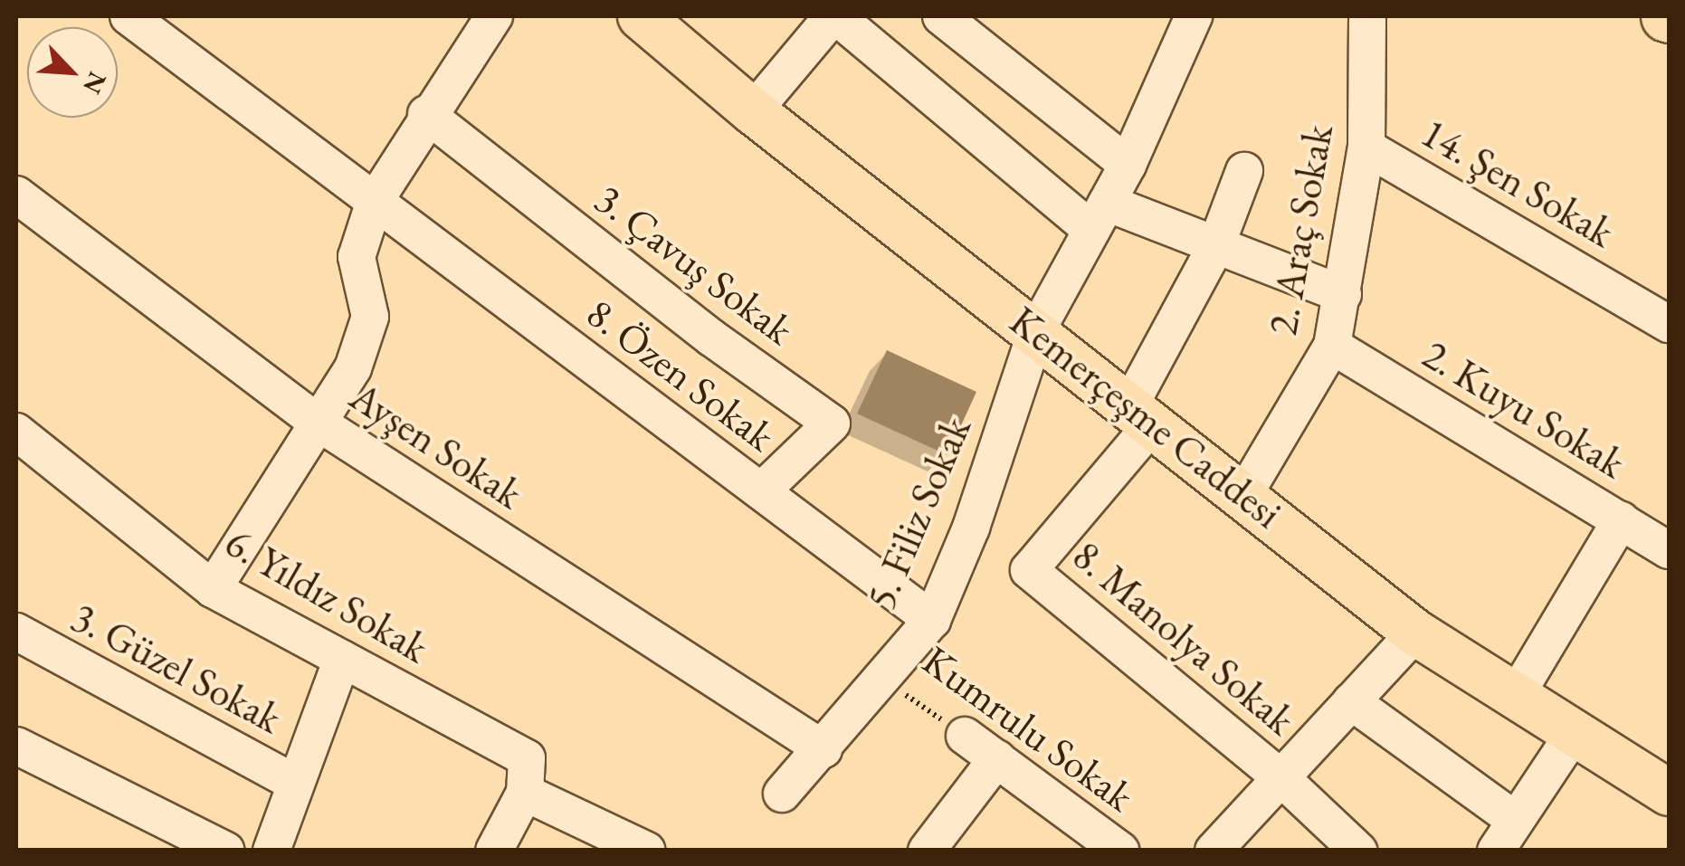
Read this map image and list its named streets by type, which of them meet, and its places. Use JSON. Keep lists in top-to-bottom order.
{
  "streets": {
    "main road": ["Kemerçeşme Caddesi"],
    "street": [
      "14. Şen Sokak",
      "2. Araç Sokak",
      "3. Çavuş Sokak",
      "8. Özen Sokak",
      "2. Kuyu Sokak",
      "Ayşen Sokak",
      "5. Filiz Sokak",
      "6. Yıldız Sokak",
      "8. Manolya Sokak",
      "3. Güzel Sokak",
      "Kumrulu Sokak"
    ]
  },
  "crossings": [
    ["14. Şen Sokak", "2. Araç Sokak"],
    ["2. Araç Sokak", "2. Kuyu Sokak"],
    ["2. Araç Sokak", "Kemerçeşme Caddesi"],
    ["3. Çavuş Sokak", "8. Özen Sokak"],
    ["8. Özen Sokak", "5. Filiz Sokak"],
    ["Kemerçeşme Caddesi", "5. Filiz Sokak"],
    ["Kemerçeşme Caddesi", "8. Manolya Sokak"],
    ["Ayşen Sokak", "5. Filiz Sokak"],
    ["5. Filiz Sokak", "Kumrulu Sokak"]
  ],
  "north": "bottom right"
}
